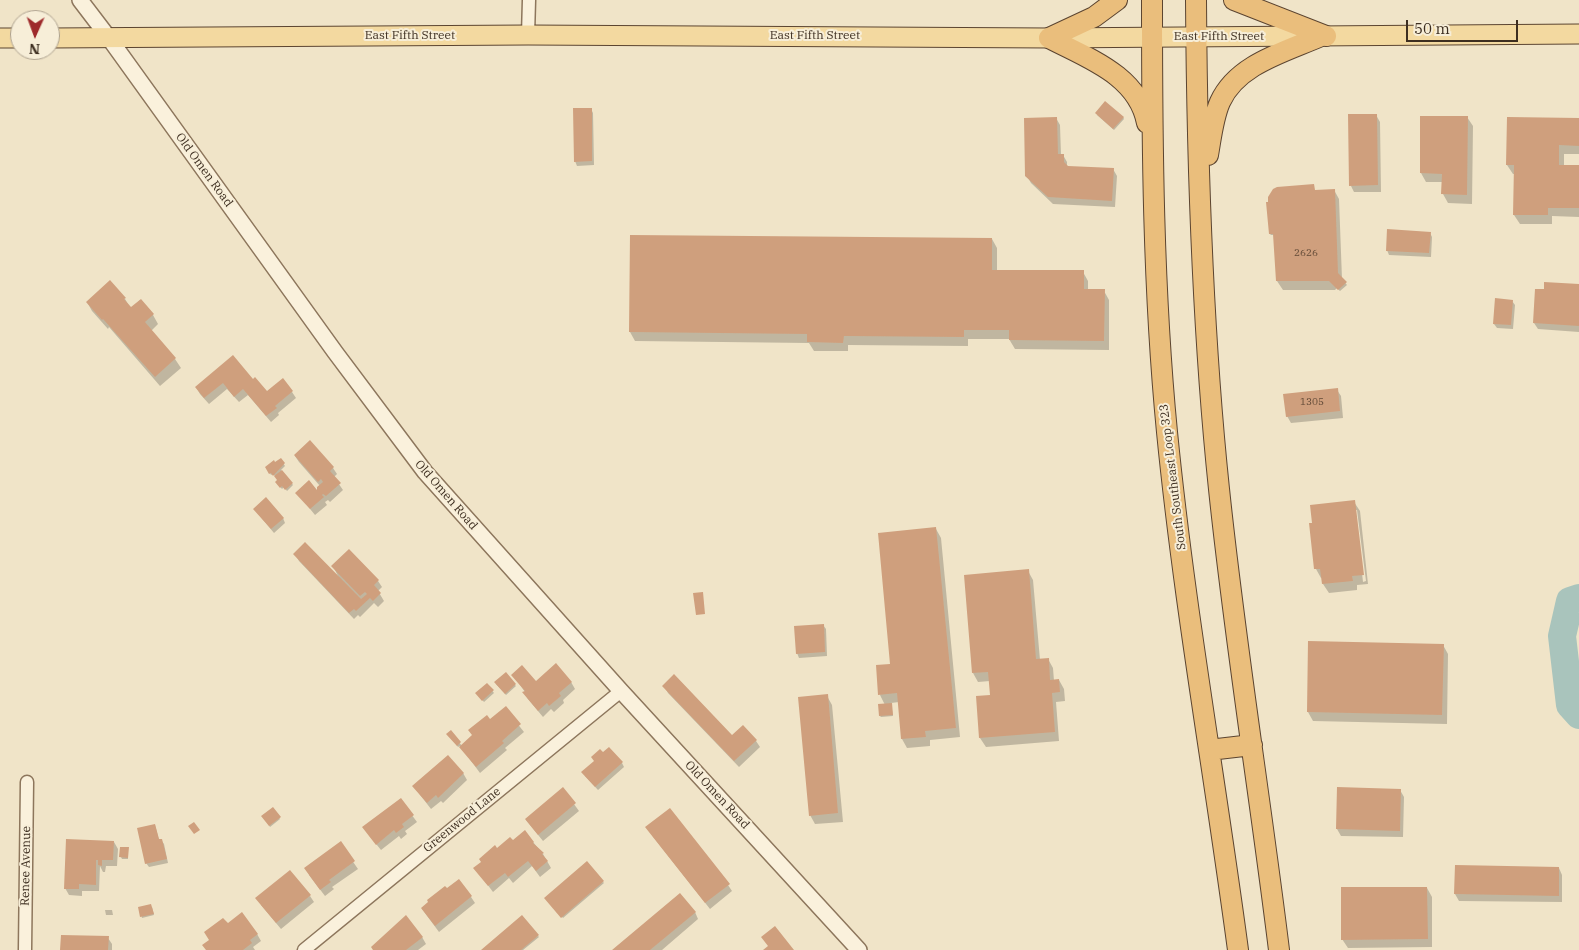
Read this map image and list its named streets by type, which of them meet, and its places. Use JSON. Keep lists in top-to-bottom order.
{
  "streets": {
    "highway": ["South Southeast Loop 323"],
    "main road": ["East Fifth Street"],
    "street": ["Old Omen Road", "Greenwood Lane", "Renee Avenue"]
  },
  "crossings": [
    ["East Fifth Street", "Old Omen Road"],
    ["East Fifth Street", "South Southeast Loop 323"],
    ["Old Omen Road", "Greenwood Lane"]
  ],
  "house_numbers": ["2626", "1305"],
  "scale_bar": "50 m",
  "north": "bottom"
}
